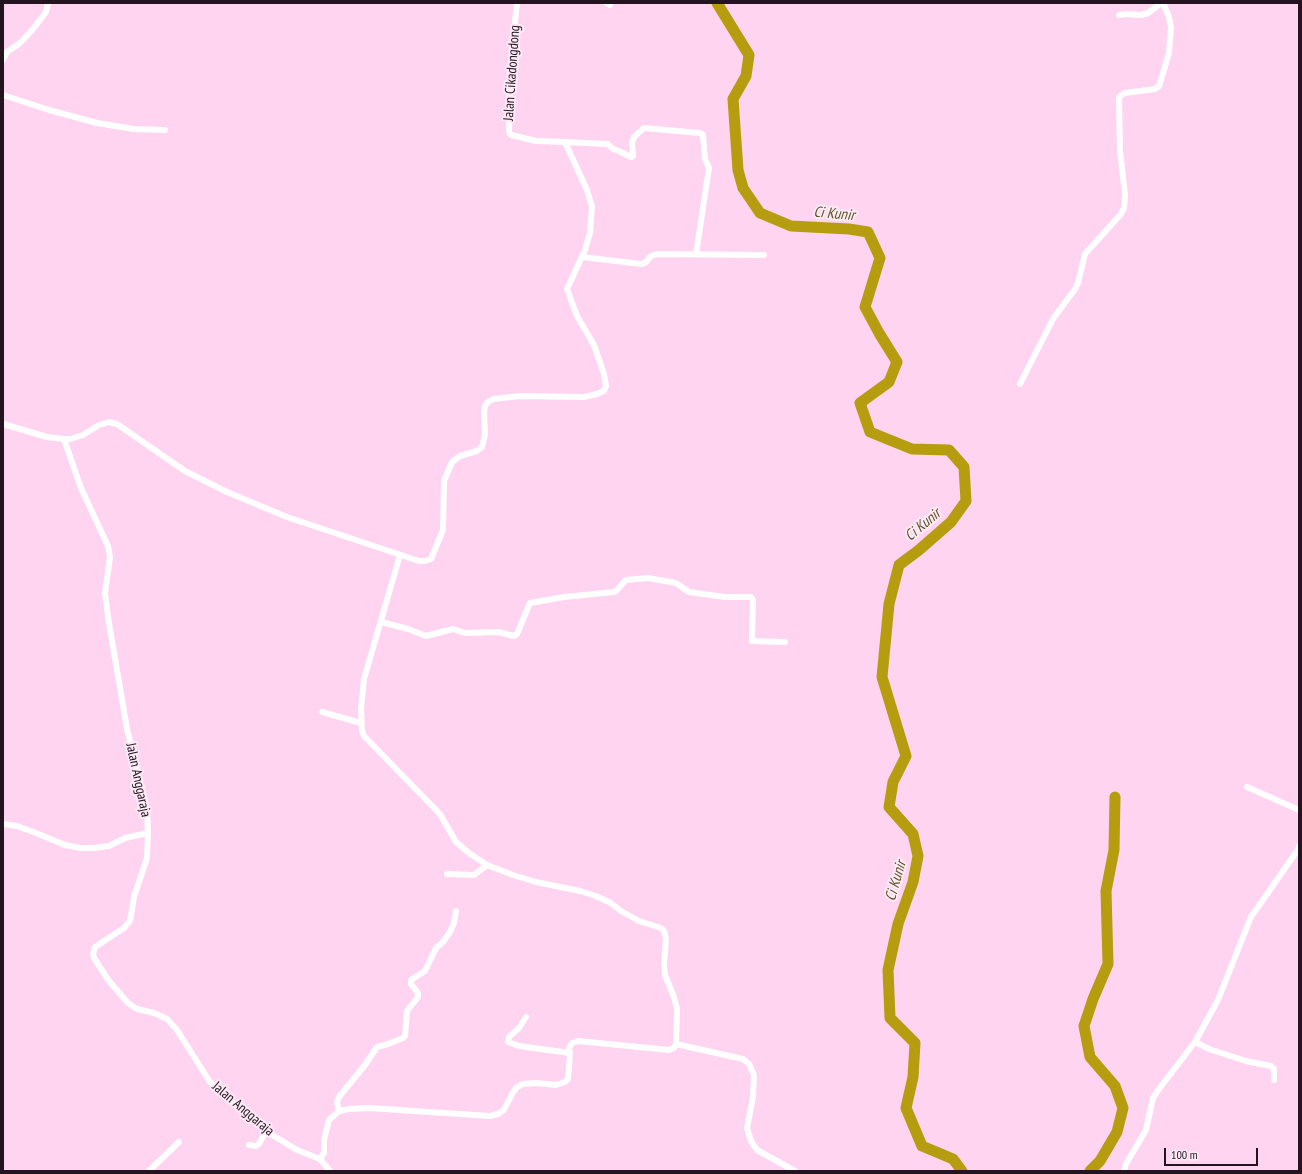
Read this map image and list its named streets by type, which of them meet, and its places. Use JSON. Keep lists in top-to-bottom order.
{
  "streets": {
    "street": ["Jalan Cikadongdong", "Jalan Anggaraja"]
  },
  "water": ["Ci Kunir"],
  "scale_bar": "100 m"
}
